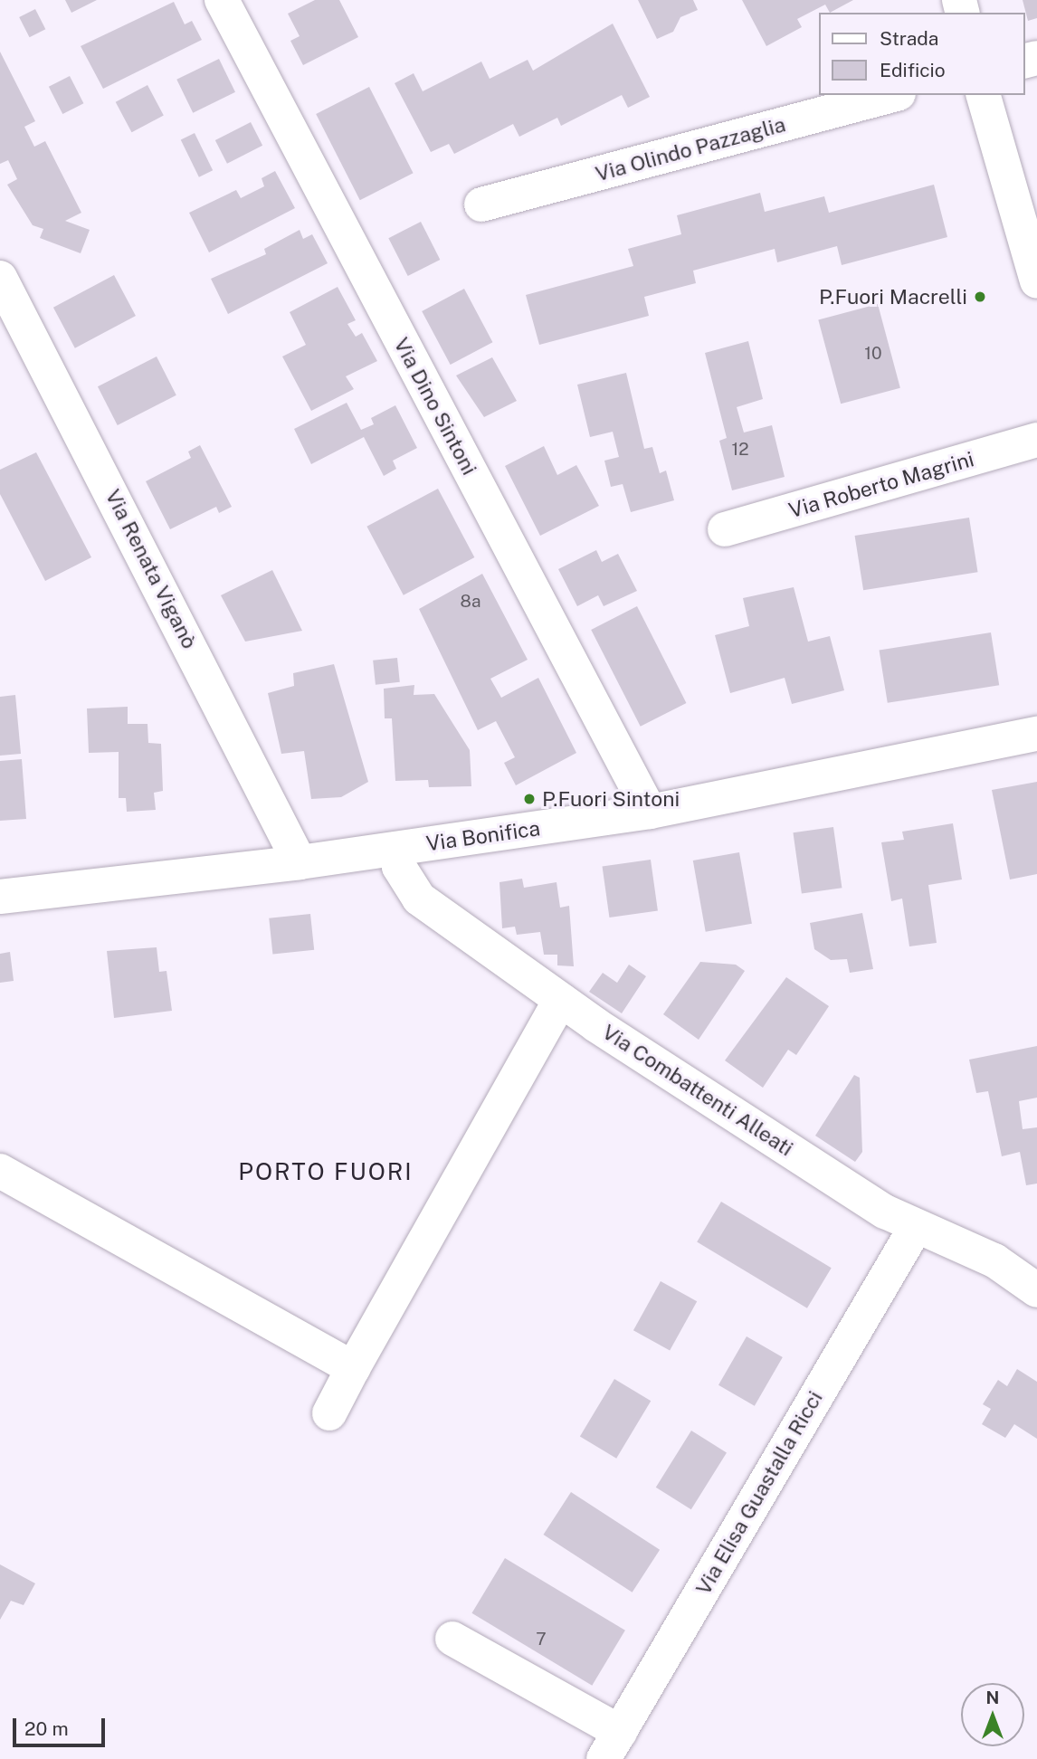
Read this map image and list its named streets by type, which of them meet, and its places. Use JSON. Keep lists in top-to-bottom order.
{
  "streets": {
    "street": [
      "Via Olindo Pazzaglia",
      "Via Dino Sintoni",
      "Via Roberto Magrini",
      "Via Renata Viganò",
      "Via Bonifica",
      "Via Combattenti Alleati",
      "Via Elisa Guastalla Ricci"
    ]
  },
  "crossings": [
    ["Via Dino Sintoni", "Via Bonifica"],
    ["Via Renata Viganò", "Via Bonifica"],
    ["Via Bonifica", "Via Combattenti Alleati"],
    ["Via Combattenti Alleati", "Via Elisa Guastalla Ricci"]
  ],
  "districts": ["PORTO FUORI"],
  "places": ["P.Fuori Macrelli", "P.Fuori Sintoni"],
  "house_numbers": [
    "10",
    "12",
    "8a",
    "7"
  ],
  "legend": ["Strada", "Edificio"],
  "scale_bar": "20 m",
  "north": "top"
}
